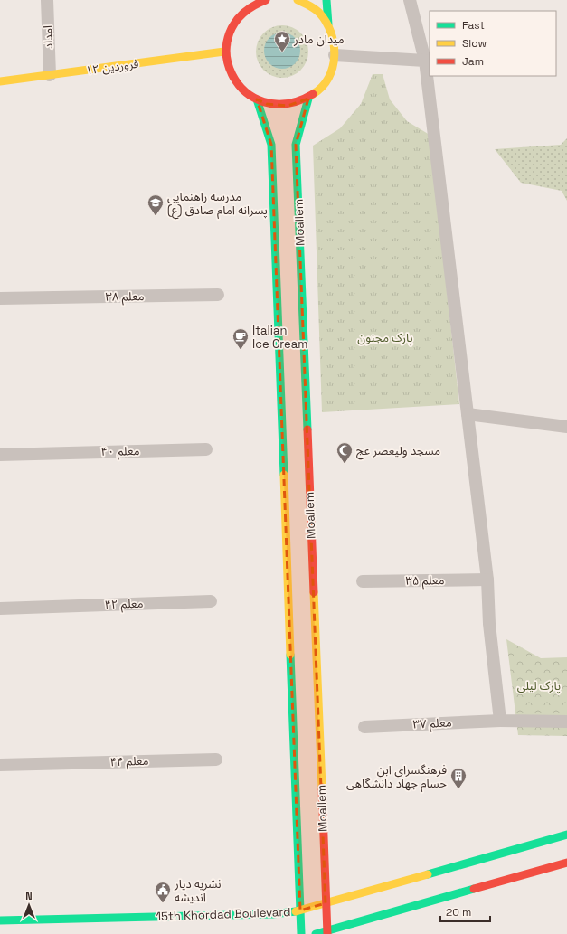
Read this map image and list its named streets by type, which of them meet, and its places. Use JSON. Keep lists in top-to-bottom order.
{
  "streets": {
    "main road": ["۱۲ فروردین", "Moallem", "15th Khordad Boulevard"],
    "street": [
      "امداد",
      "معلم ۳۸",
      "معلم ۴۰",
      "معلم ۳۵",
      "معلم ۴۲",
      "معلم ۳۷",
      "معلم ۴۴"
    ]
  },
  "crossings": [
    ["امداد", "۱۲ فروردین"],
    ["Moallem", "15th Khordad Boulevard"]
  ],
  "parks": ["پارک مجنون", "پارک لیلی"],
  "places": {
    "place": ["میدان مادر"],
    "school or university": ["مدرسه راهنمایی پسرانه امام صادق (ع)"],
    "cafe": ["Italian Ice Cream"],
    "mosque": ["مسجد ولیعصر عج"],
    "building": ["فرهنگسرای ابن حسام جهاد دانشگاهی"],
    "public building": ["نشریه دیار اندیشه"]
  },
  "legend": ["Fast", "Slow", "Jam"],
  "scale_bar": "20 m",
  "north": "top"
}
